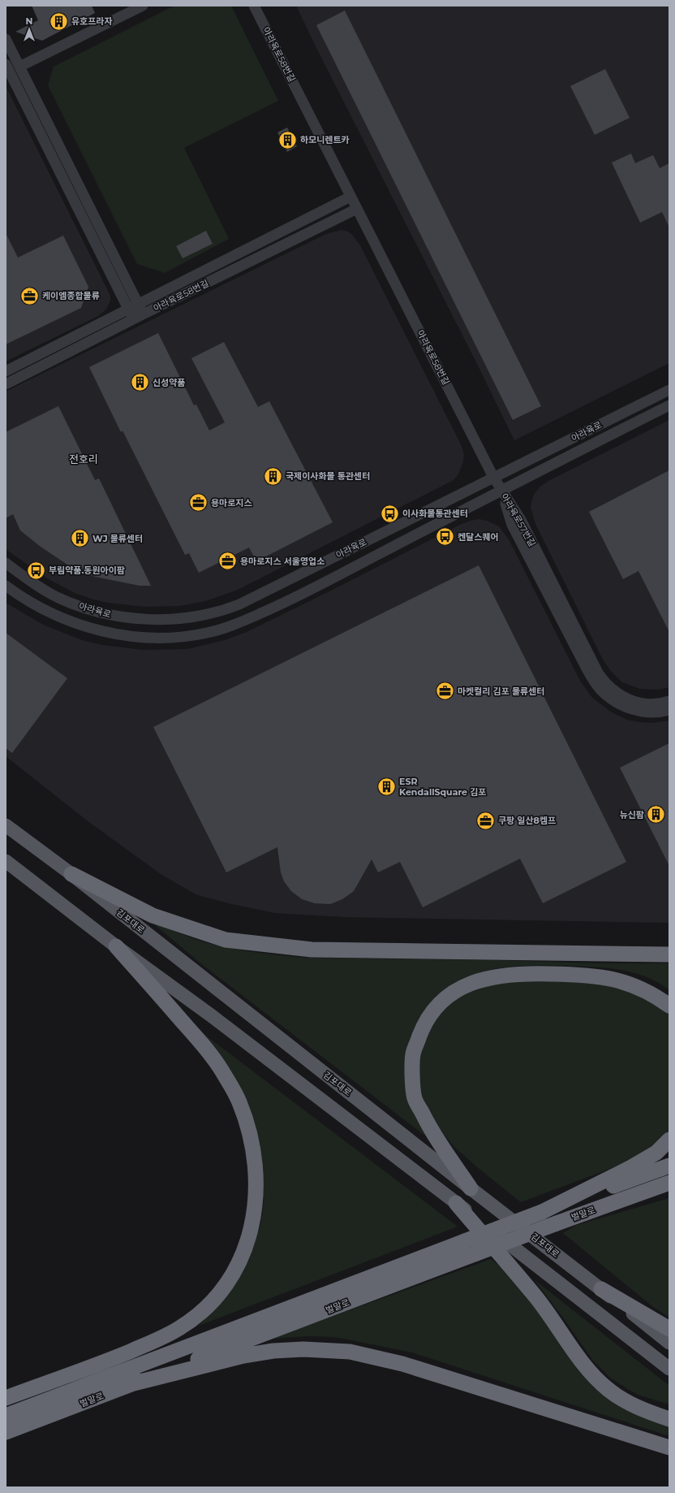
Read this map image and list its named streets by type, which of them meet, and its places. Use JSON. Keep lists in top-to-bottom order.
{
  "streets": {
    "highway": ["벌말로"],
    "main road": ["김포대로"],
    "street": ["아라육로58번길", "아라육로", "아라육로57번길"]
  },
  "crossings": [
    ["아라육로58번길", "아라육로"],
    ["아라육로58번길", "아라육로57번길"],
    ["아라육로", "아라육로57번길"]
  ],
  "districts": ["전호리"],
  "places": {
    "building": [
      "유호프라자",
      "하모니렌트카",
      "신성약품",
      "국제이사화물 통관센터",
      "WJ 물류센터",
      "ESR KendallSquare 김포",
      "뉴신팜"
    ],
    "office": [
      "케이엠종합물류",
      "용마로지스",
      "용마로지스 서울영업소",
      "마켓컬리 김포 물류센터",
      "쿠팡 일산8켐프"
    ],
    "bus stop": ["이사화물통관센터", "켄달스퀘어", "부림약품.동원아이팜"]
  },
  "north": "top"
}
